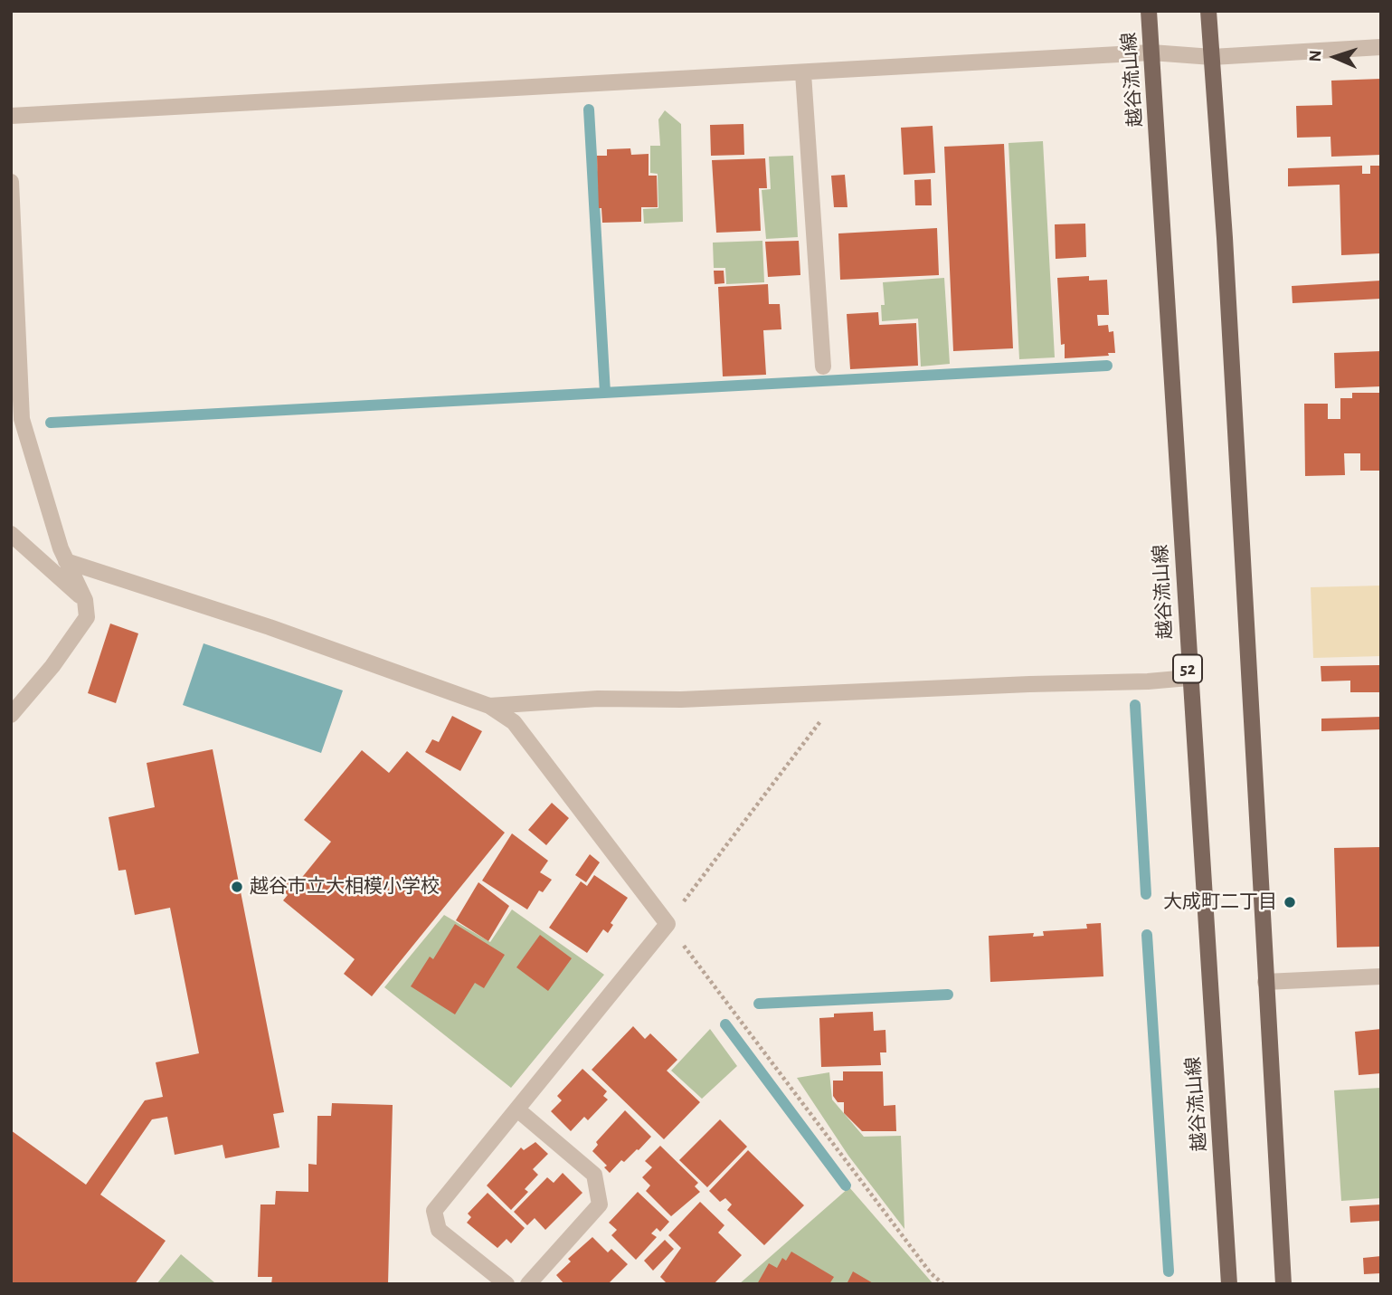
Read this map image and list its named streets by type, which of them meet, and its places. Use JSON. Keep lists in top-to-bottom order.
{
  "streets": {
    "main road": ["越谷流山線", "52"]
  },
  "places": ["越谷市立大相模小学校", "大成町二丁目"],
  "north": "left"
}
